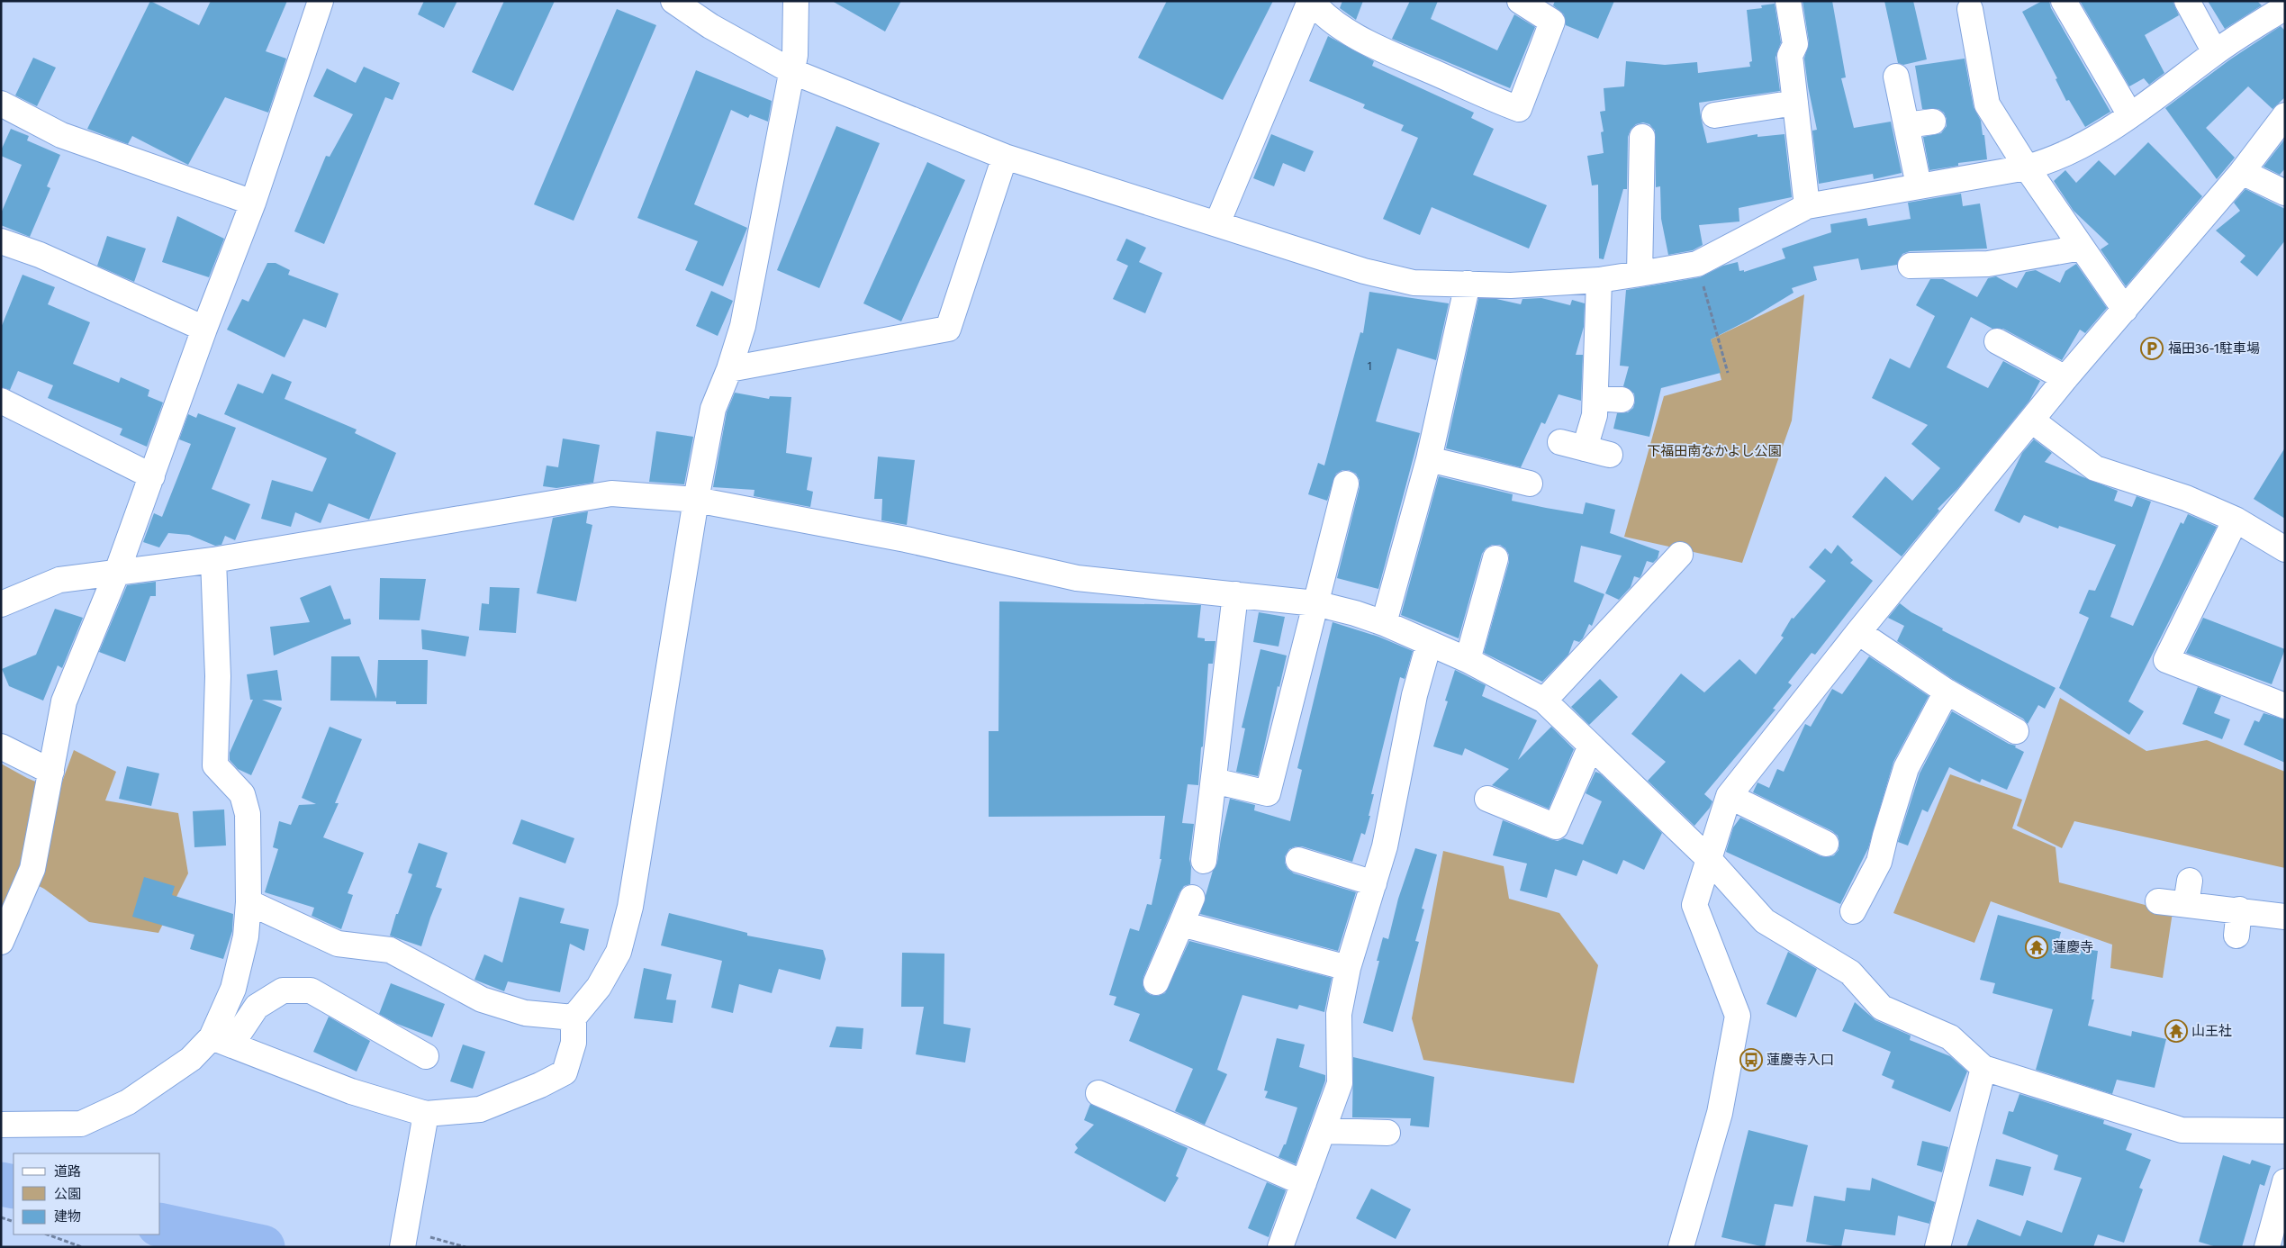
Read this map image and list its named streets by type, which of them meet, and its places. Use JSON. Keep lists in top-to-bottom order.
{
  "parks": ["下福田南なかよし公園"],
  "places": {
    "parking": ["福田36-1駐車場"],
    "temple": ["蓮慶寺", "山王社"],
    "bus stop": ["蓮慶寺入口"]
  },
  "house_numbers": ["1"],
  "legend": ["道路", "公園", "建物"]
}
